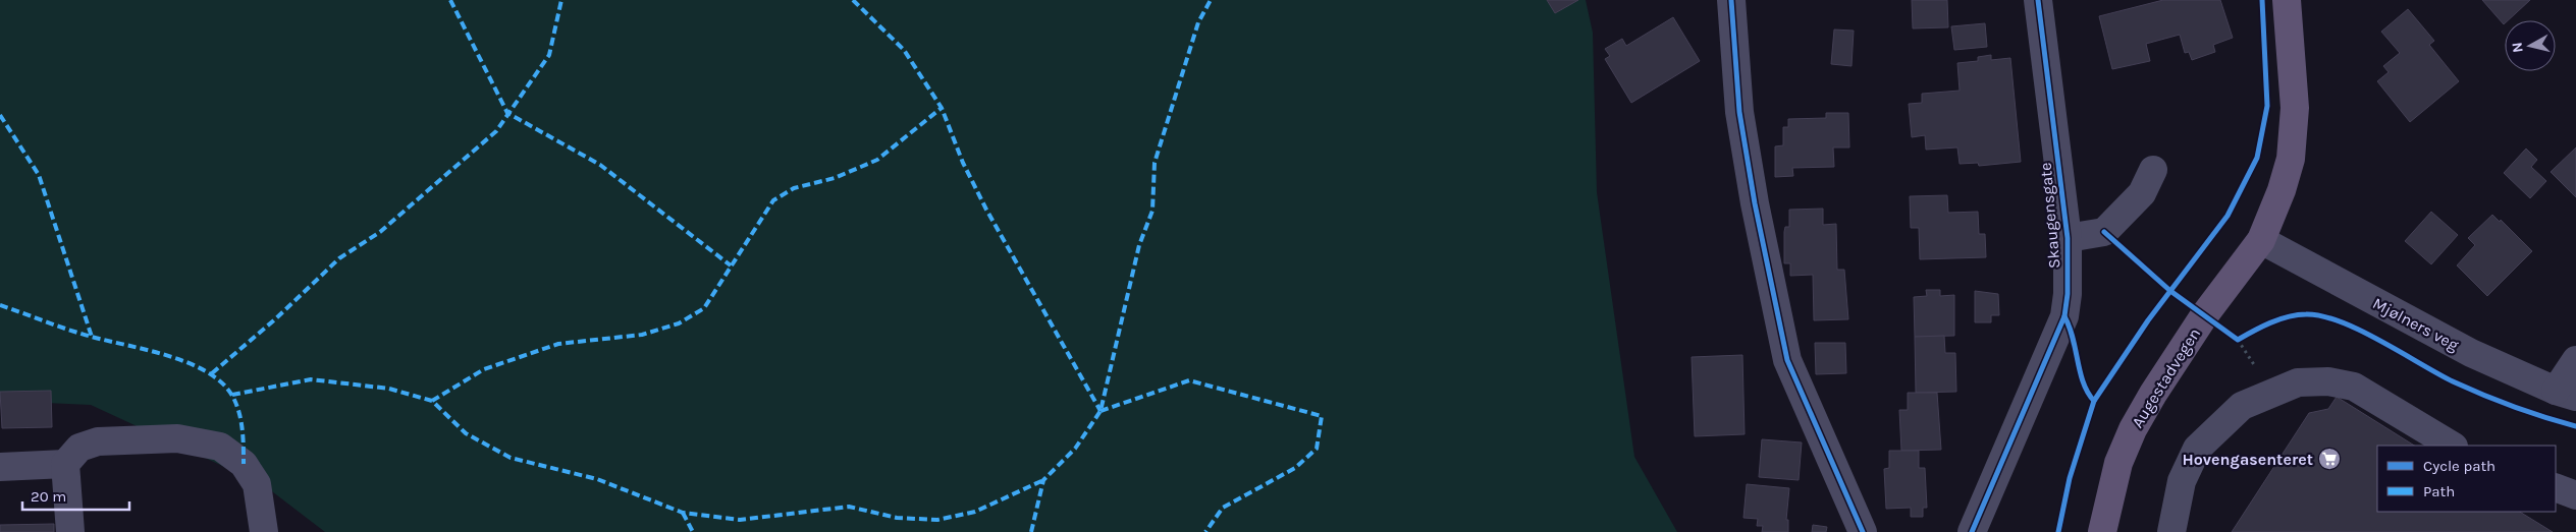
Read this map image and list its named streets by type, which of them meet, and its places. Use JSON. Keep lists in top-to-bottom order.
{
  "streets": {
    "main road": ["Augestadvegen"],
    "street": ["Skaugensgate", "Mjølners veg"]
  },
  "crossings": [
    ["Mjølners veg", "Augestadvegen"]
  ],
  "places": {
    "supermarket": ["Hovengasenteret"]
  },
  "legend": ["Cycle path", "Path"],
  "scale_bar": "20 m",
  "north": "left"
}
